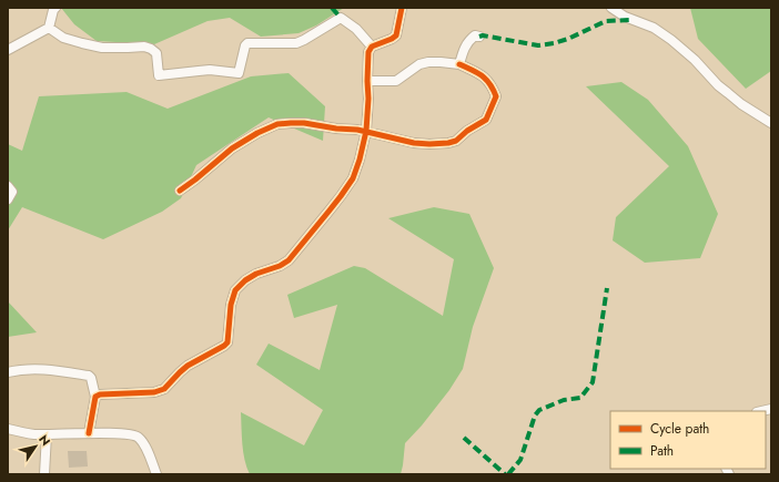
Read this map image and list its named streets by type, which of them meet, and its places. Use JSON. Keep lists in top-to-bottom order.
{
  "legend": ["Cycle path", "Path"],
  "north": "top right"
}
